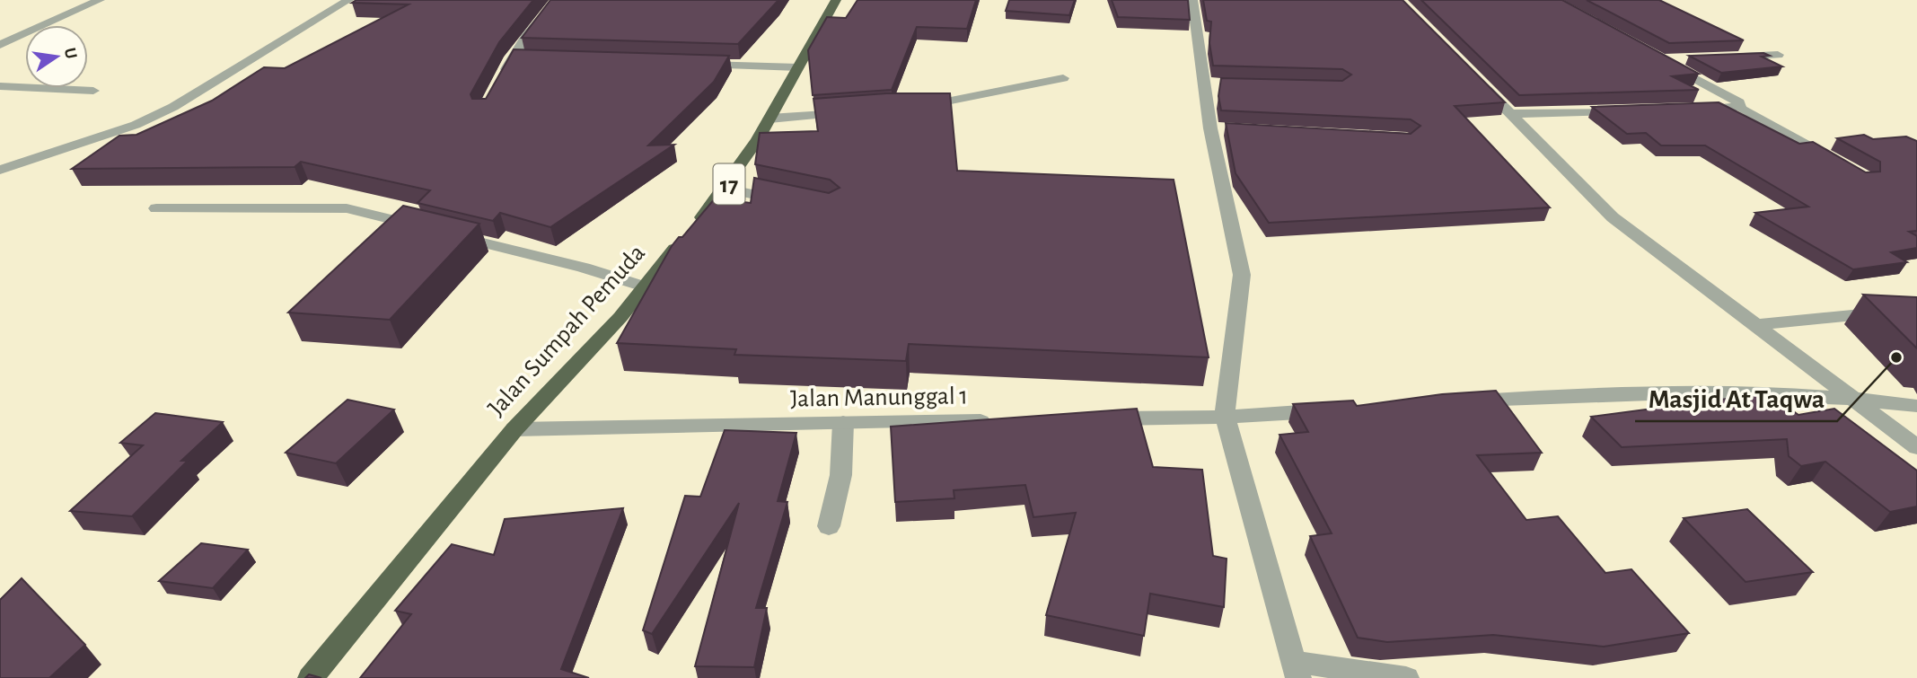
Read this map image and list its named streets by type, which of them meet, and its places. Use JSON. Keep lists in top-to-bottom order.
{
  "streets": {
    "highway": ["17", "Jalan Sumpah Pemuda"],
    "street": ["Jalan Manunggal 1"]
  },
  "crossings": [
    ["Jalan Sumpah Pemuda", "Jalan Manunggal 1"]
  ],
  "places": ["Masjid At Taqwa"],
  "north": "right"
}
